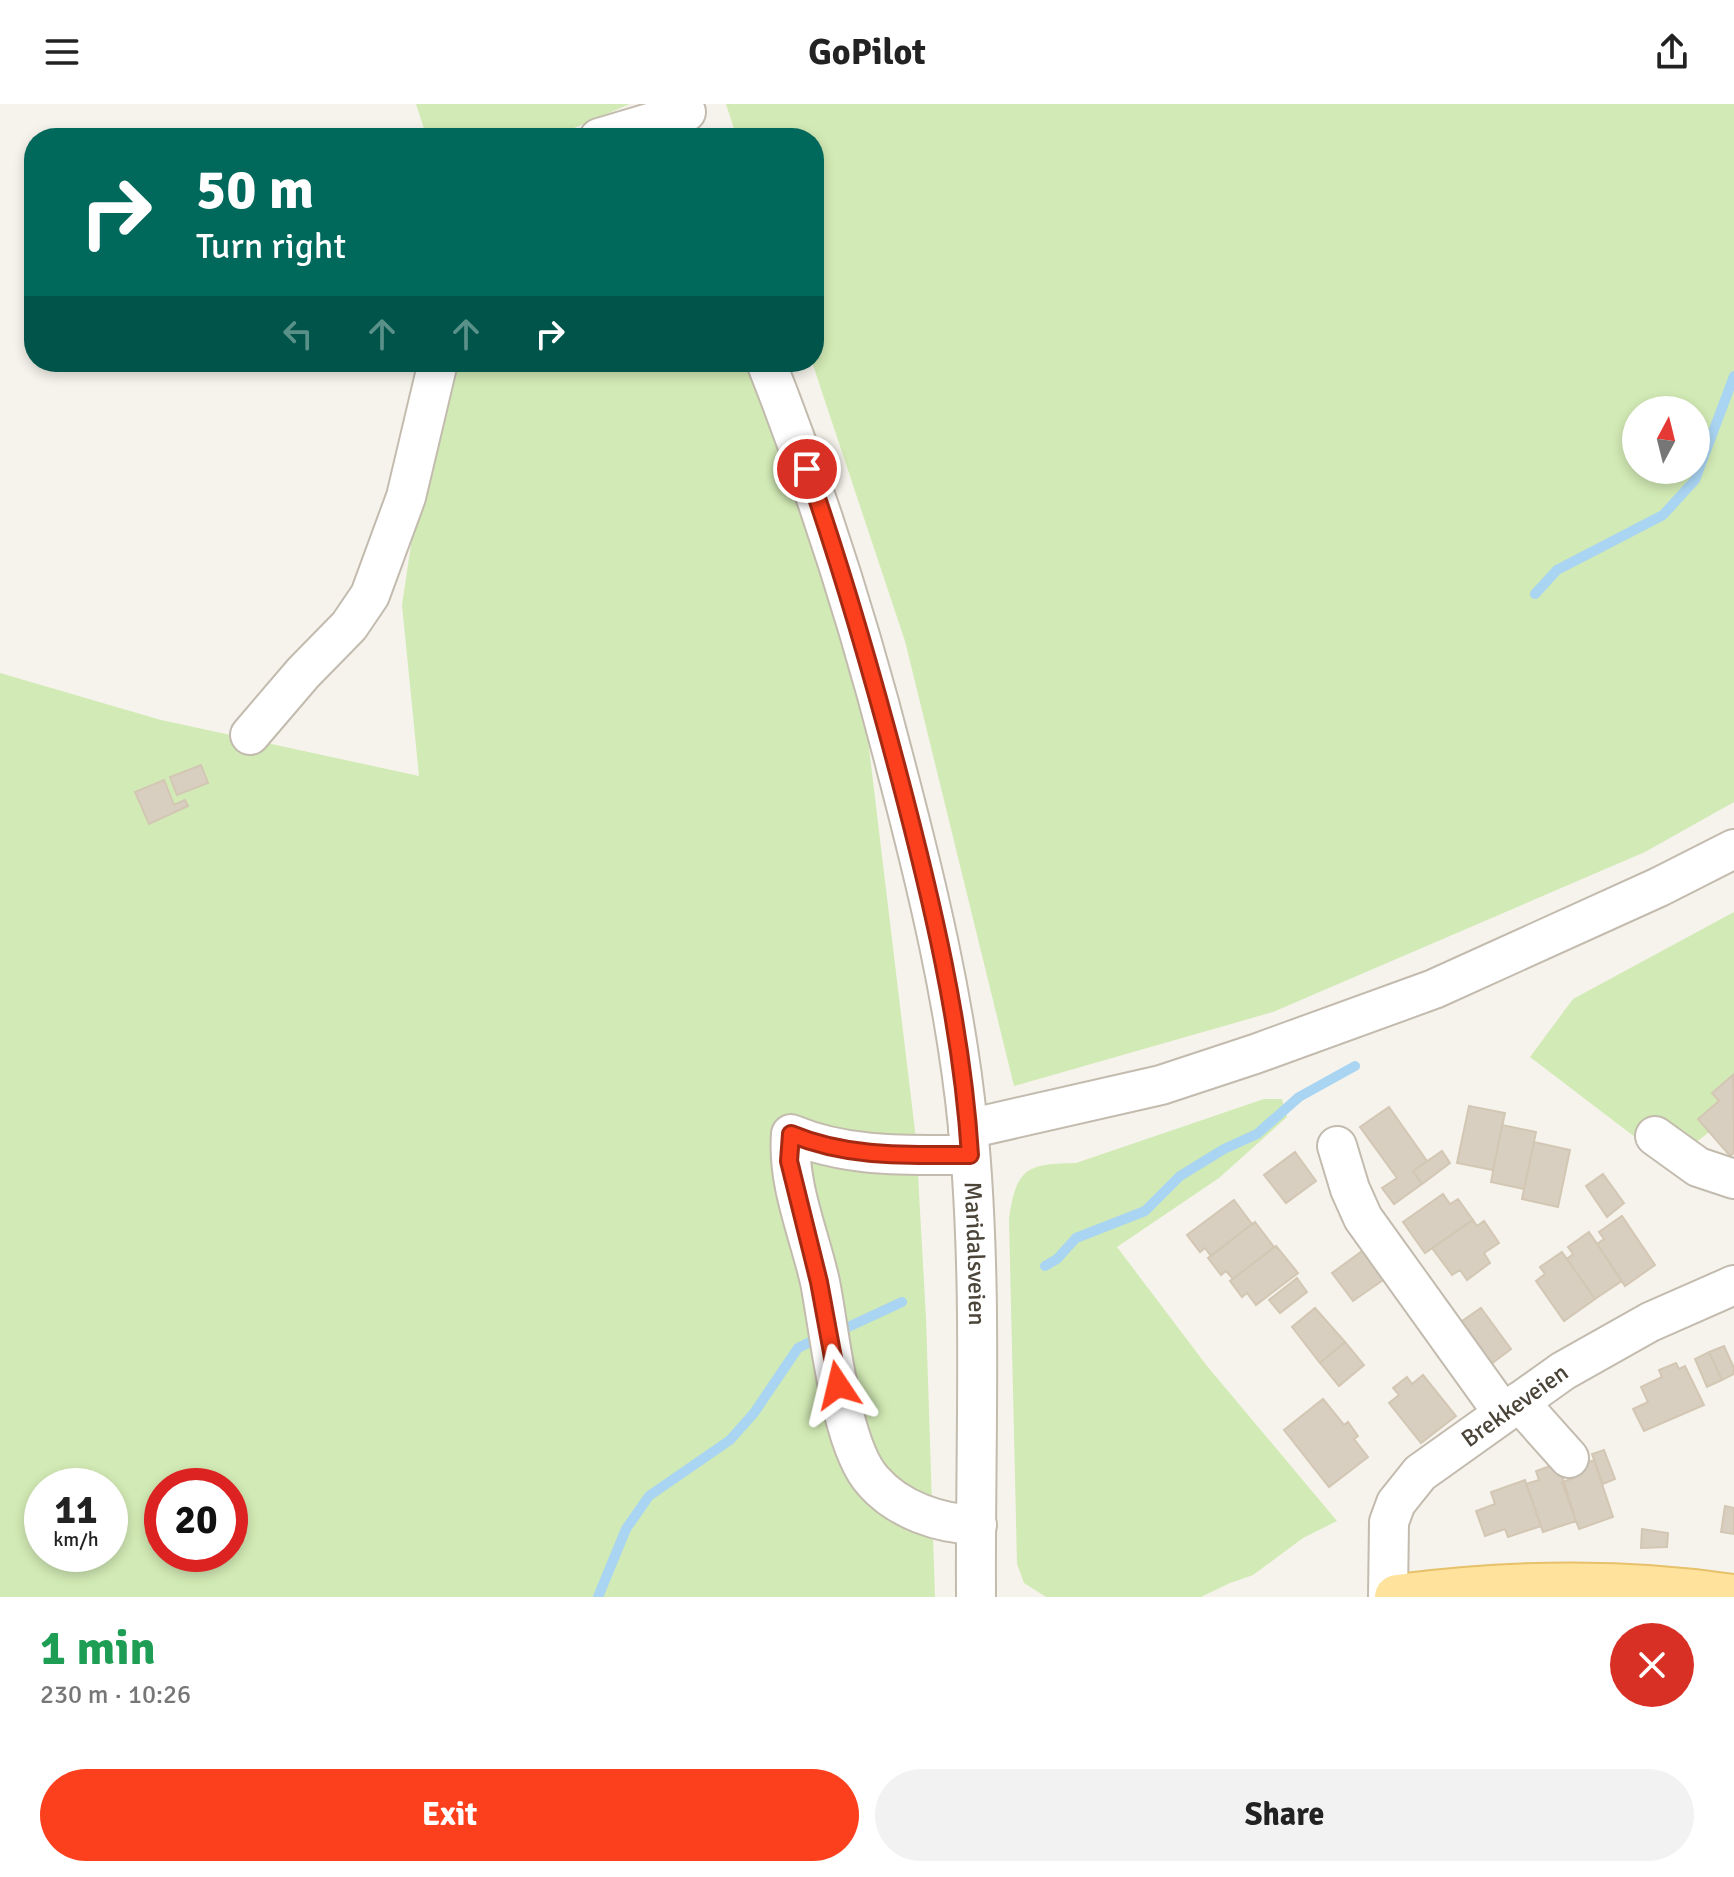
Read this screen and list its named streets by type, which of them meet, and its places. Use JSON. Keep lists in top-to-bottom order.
{
  "streets": {
    "street": ["Maridalsveien", "Brekkeveien"]
  },
  "north": "top",
  "page": {
    "header": "GoPilot",
    "turn": ["50 m", "Turn right"],
    "speed": "11 km/h",
    "limit": "20",
    "heading": ["1 min", "230 m · 10:26"],
    "buttons": ["Exit", "Share"]
  }
}
